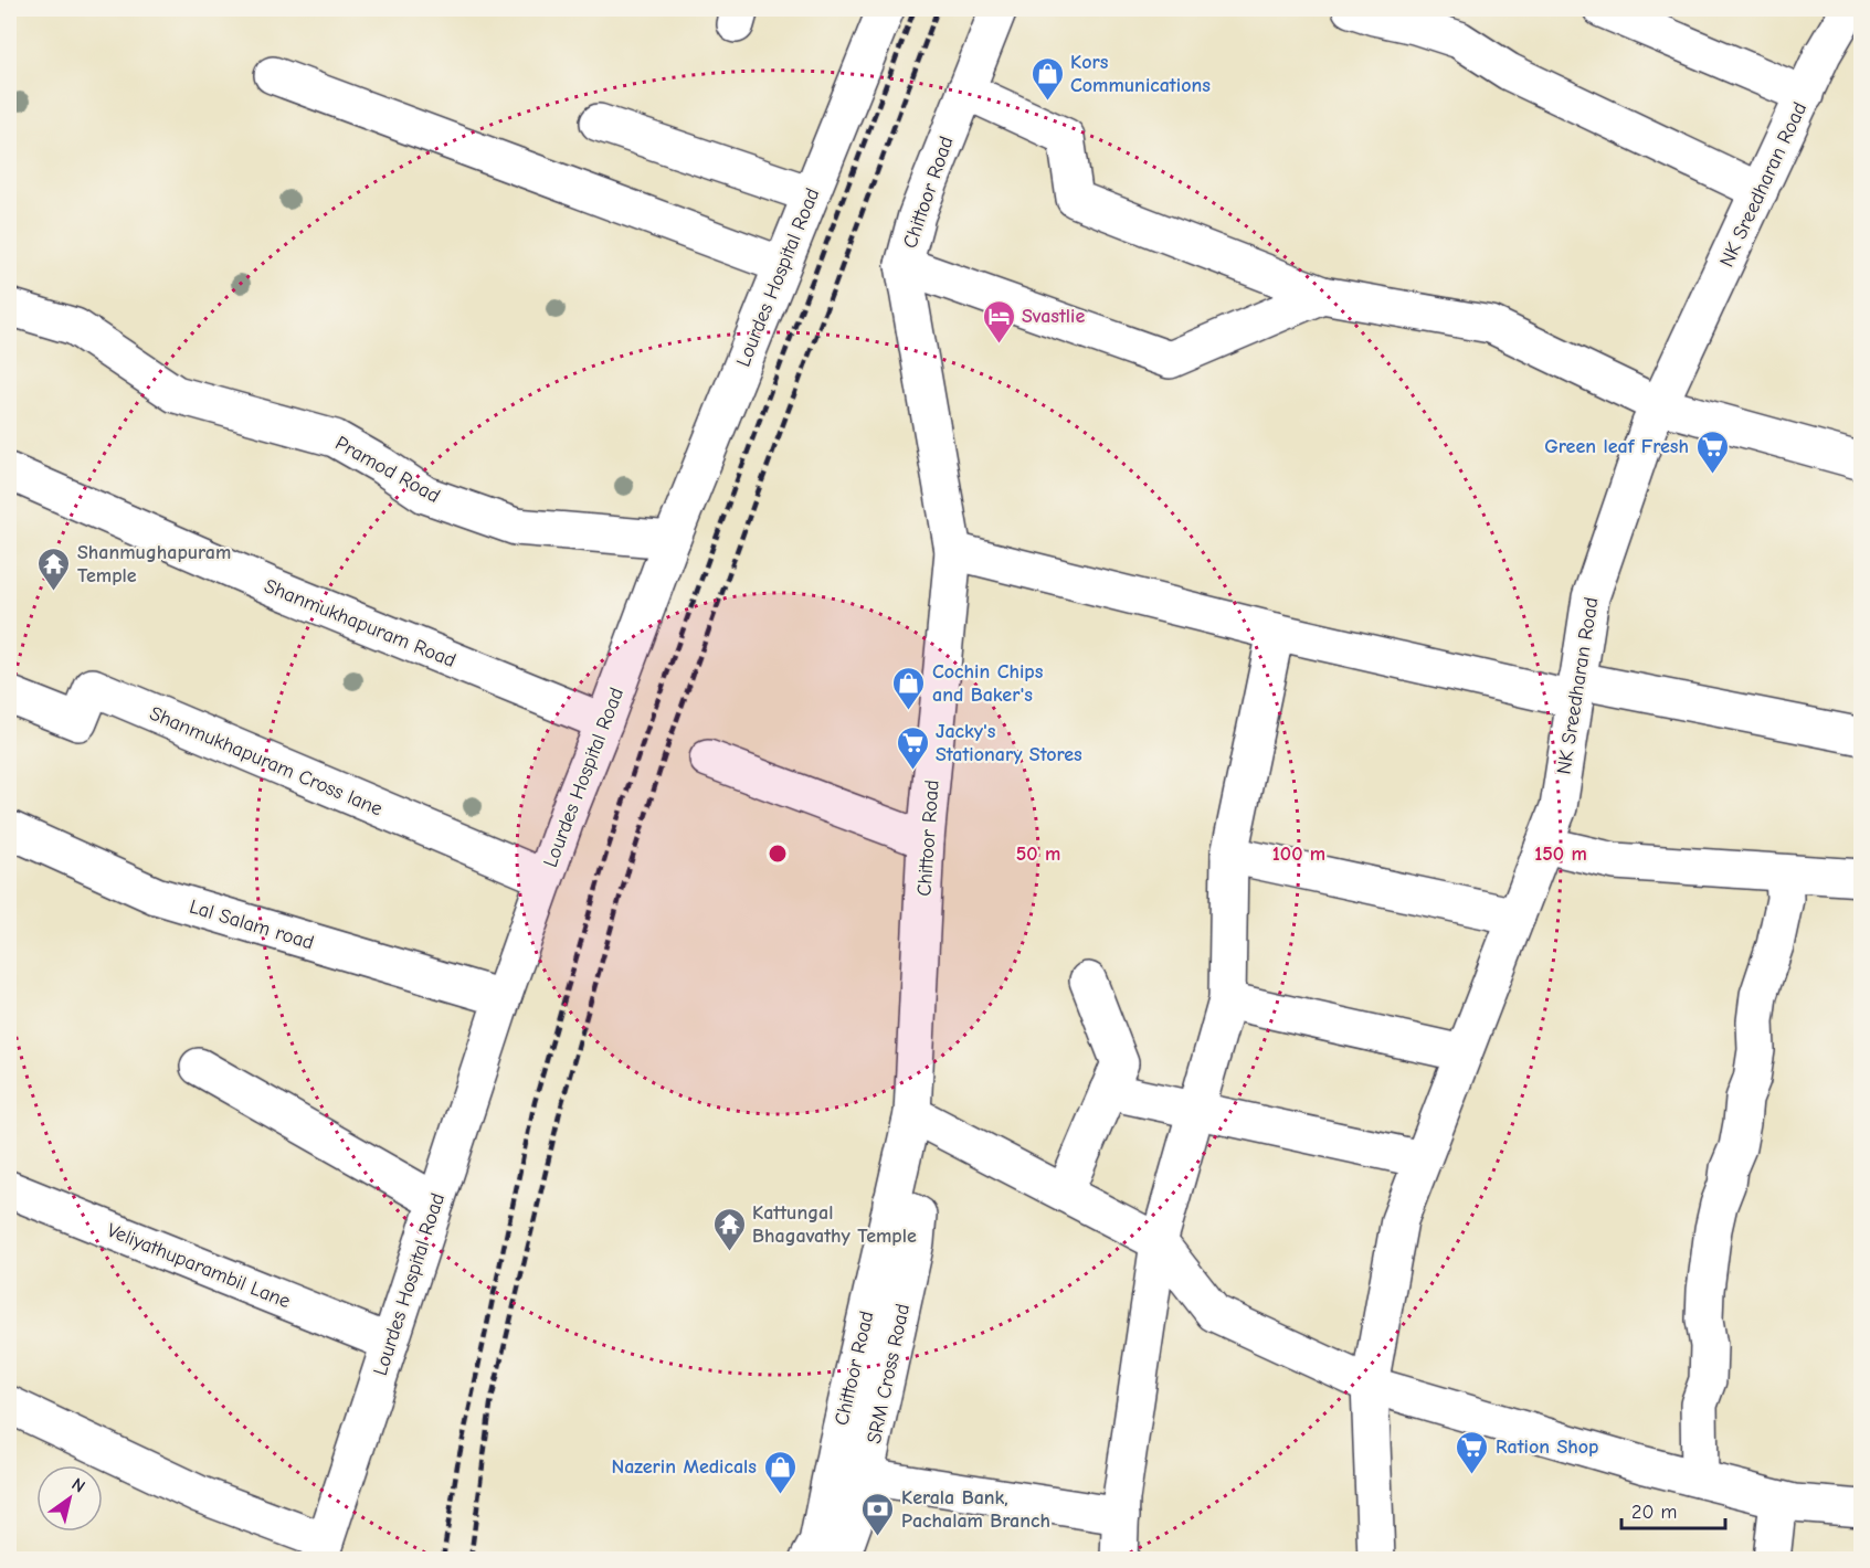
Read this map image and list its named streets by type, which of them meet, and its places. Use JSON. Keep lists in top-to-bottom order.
{
  "streets": {
    "street": [
      "NK Sreedharan Road",
      "Chittoor Road",
      "Lourdes Hospital Road",
      "Pramod Road",
      "Shanmukhapuram Road",
      "Shanmukhapuram Cross lane",
      "Lal Salam road",
      "Veliyathuparambil Lane",
      "SRM Cross Road"
    ]
  },
  "crossings": [
    ["Chittoor Road", "SRM Cross Road"],
    ["Lourdes Hospital Road", "Pramod Road"],
    ["Lourdes Hospital Road", "Shanmukhapuram Road"],
    ["Lourdes Hospital Road", "Shanmukhapuram Cross lane"],
    ["Lourdes Hospital Road", "Lal Salam road"],
    ["Lourdes Hospital Road", "Veliyathuparambil Lane"]
  ],
  "places": {
    "shop": ["Kors Communications", "Cochin Chips and Baker's", "Nazerin Medicals"],
    "hotel": ["Svastlie"],
    "supermarket": ["Green leaf Fresh", "Jacky's Stationary Stores", "Ration Shop"],
    "temple": ["Shanmughapuram Temple", "Kattungal Bhagavathy Temple"],
    "bank": ["Kerala Bank, Pachalam Branch"]
  },
  "scale_bar": "20 m",
  "north": "top right",
  "rings": ["50 m", "100 m", "150 m"]
}
